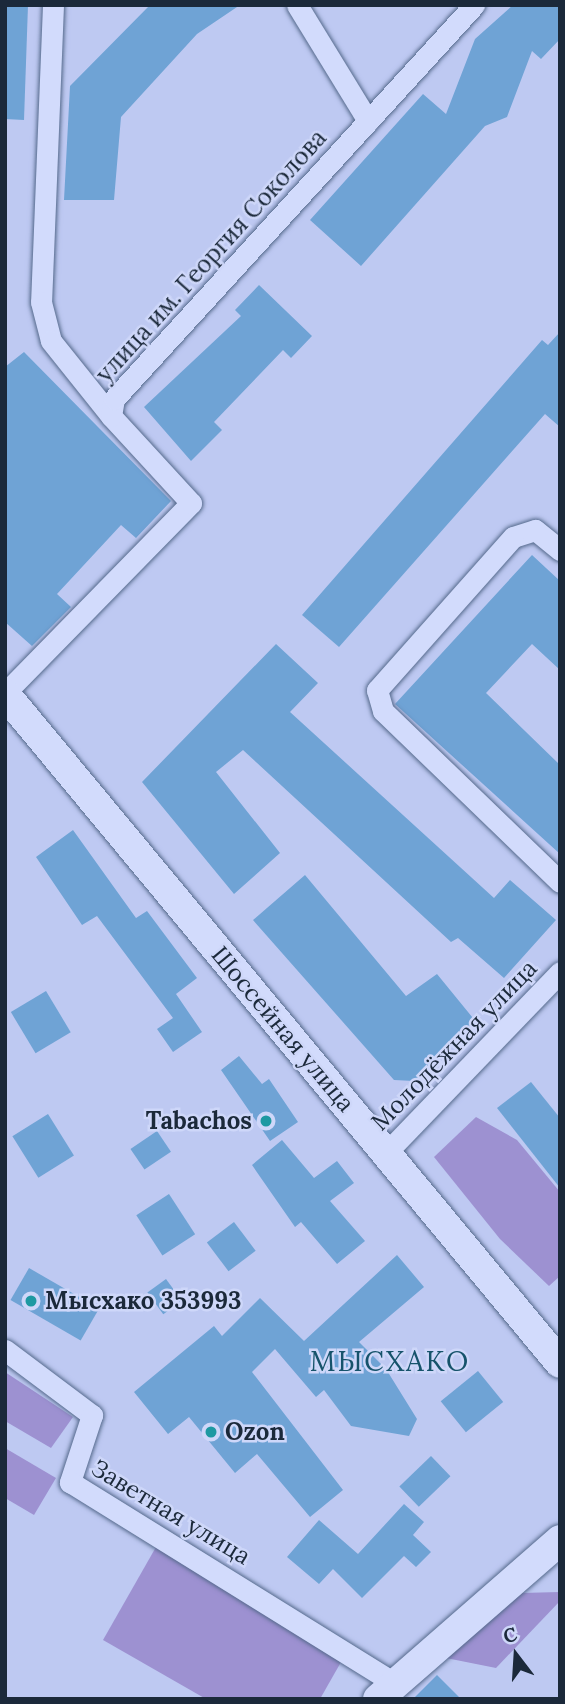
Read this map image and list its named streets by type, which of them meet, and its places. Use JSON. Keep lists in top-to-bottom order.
{
  "streets": {
    "street": [
      "улица им. Георгия Соколова",
      "Шоссейная улица",
      "Молодёжная улица",
      "Заветная улица"
    ]
  },
  "crossings": [
    ["улица им. Георгия Соколова", "Шоссейная улица"],
    ["Шоссейная улица", "Молодёжная улица"]
  ],
  "districts": ["МЫСХАКО"],
  "places": ["Tabachos", "Мысхако 353993", "Ozon"],
  "north": "top"
}
